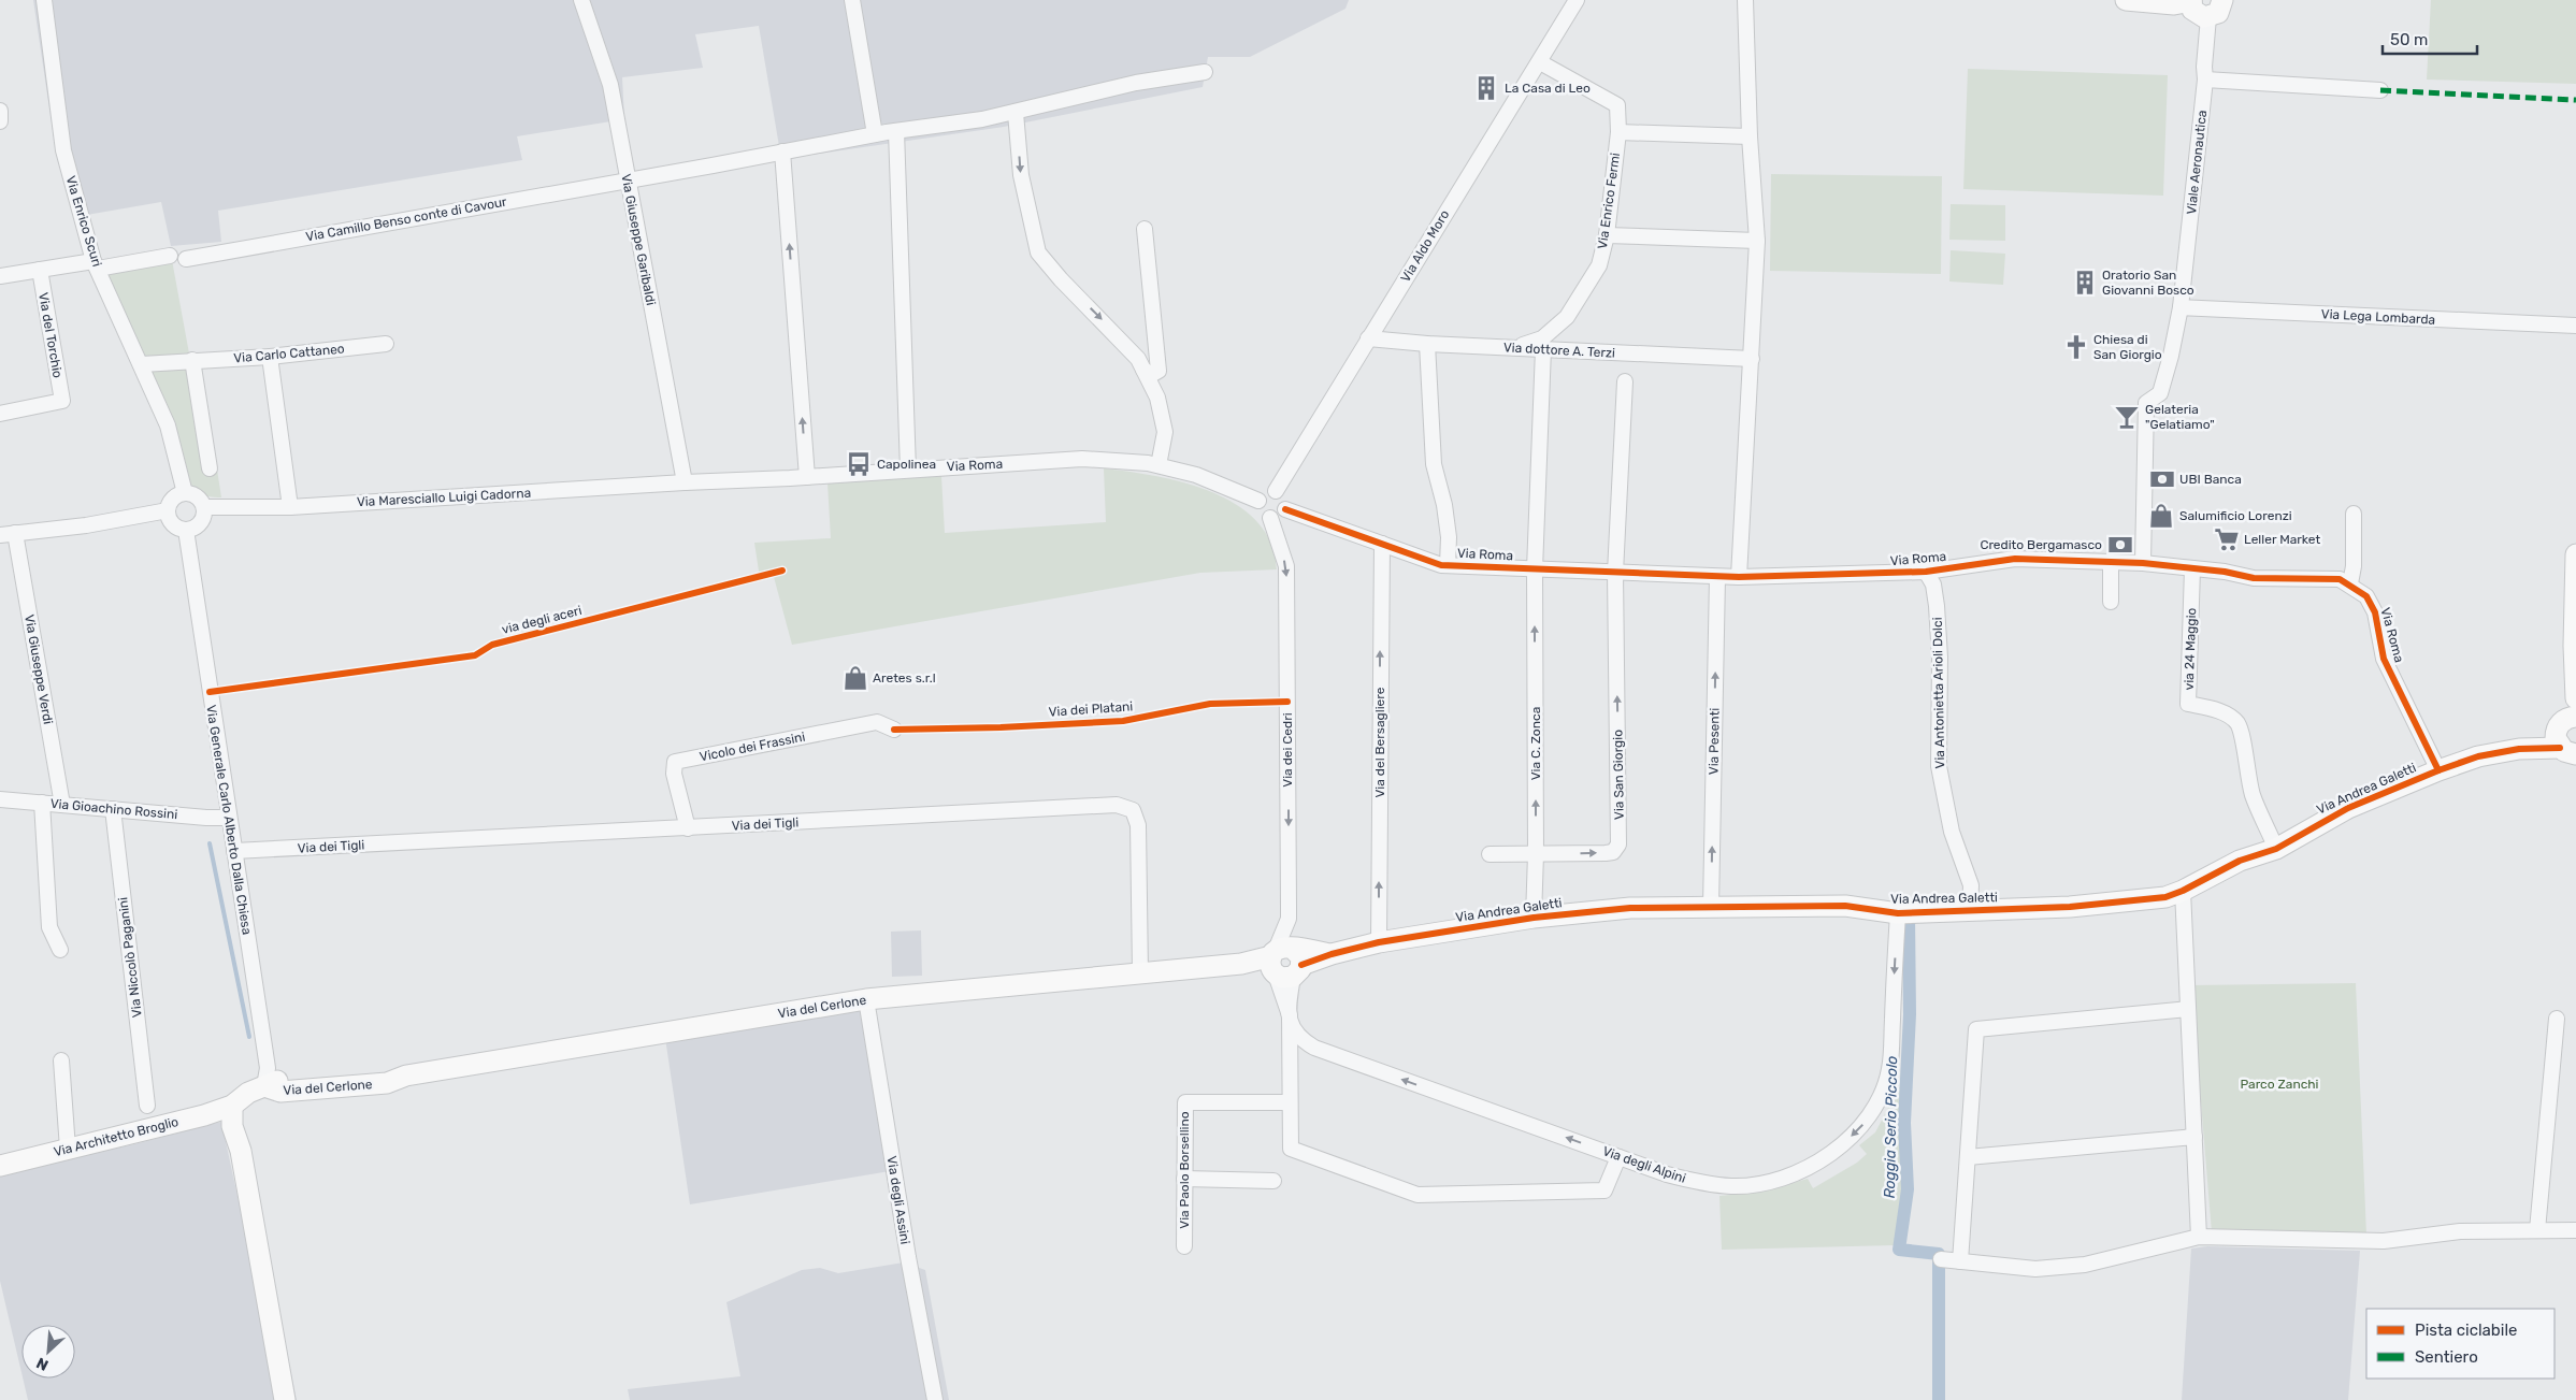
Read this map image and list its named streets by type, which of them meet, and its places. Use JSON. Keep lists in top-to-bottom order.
{
  "streets": {
    "street": [
      "Viale Aeronautica",
      "Via Enrico Fermi",
      "Via Camillo Benso conte di Cavour",
      "Via Enrico Scuri",
      "Via Giuseppe Garibaldi",
      "Via Aldo Moro",
      "Via Lega Lombarda",
      "Via del Torchio",
      "Via dottore A. Terzi",
      "Via Carlo Cattaneo",
      "Via Roma",
      "Via Maresciallo Luigi Cadorna",
      "via 24 Maggio",
      "Via Giuseppe Verdi",
      "Via Antonietta Arioli Dolci",
      "Via Pesenti",
      "Via del Bersagliere",
      "Via C. Zonca",
      "Vicolo dei Frassini",
      "Via dei Cedri",
      "Via San Giorgio",
      "Via Andrea Galetti",
      "Via Gioachino Rossini",
      "Via Generale Carlo Alberto Dalla Chiesa",
      "Via dei Tigli",
      "Via Niccolò Paganini",
      "Via del Cerlone",
      "Via Architetto Broglio",
      "Via degli Alpini",
      "Via Paolo Borsellino",
      "Via degli Assini"
    ],
    "cycle path": ["via degli aceri", "Via dei Platani"]
  },
  "crossings": [
    ["Viale Aeronautica", "Via Lega Lombarda"],
    ["Viale Aeronautica", "Via Roma"],
    ["Via Enrico Fermi", "Via Aldo Moro"],
    ["Via Enrico Fermi", "Via dottore A. Terzi"],
    ["Via Camillo Benso conte di Cavour", "Via Giuseppe Garibaldi"],
    ["Via Enrico Scuri", "Via Carlo Cattaneo"],
    ["Via Enrico Scuri", "Via Maresciallo Luigi Cadorna"],
    ["Via Enrico Scuri", "Via Generale Carlo Alberto Dalla Chiesa"],
    ["Via Giuseppe Garibaldi", "Via Roma"],
    ["Via Giuseppe Garibaldi", "Via Maresciallo Luigi Cadorna"],
    ["Via Aldo Moro", "Via dottore A. Terzi"],
    ["Via Aldo Moro", "Via Roma"],
    ["Via Aldo Moro", "Via dei Cedri"],
    ["Via dottore A. Terzi", "Via C. Zonca"],
    ["Via Roma", "Via Maresciallo Luigi Cadorna"],
    ["Via Roma", "via 24 Maggio"],
    ["Via Roma", "Via Antonietta Arioli Dolci"],
    ["Via Roma", "Via Pesenti"],
    ["Via Roma", "Via del Bersagliere"],
    ["Via Roma", "Via C. Zonca"],
    ["Via Roma", "Via dei Cedri"],
    ["Via Roma", "Via San Giorgio"],
    ["Via Roma", "Via Andrea Galetti"],
    ["Via Maresciallo Luigi Cadorna", "Via Generale Carlo Alberto Dalla Chiesa"],
    ["via 24 Maggio", "Via Andrea Galetti"],
    ["Via Giuseppe Verdi", "Via Gioachino Rossini"],
    ["Via Antonietta Arioli Dolci", "Via Andrea Galetti"],
    ["Via Pesenti", "Via Andrea Galetti"],
    ["Via del Bersagliere", "Via Andrea Galetti"],
    ["Via C. Zonca", "Via San Giorgio"],
    ["Via C. Zonca", "Via Andrea Galetti"],
    ["Vicolo dei Frassini", "Via dei Tigli"],
    ["Via dei Cedri", "Via Andrea Galetti"],
    ["Via dei Cedri", "Via del Cerlone"],
    ["Via dei Cedri", "Via degli Alpini"],
    ["Via Andrea Galetti", "Via del Cerlone"],
    ["Via Andrea Galetti", "Via degli Alpini"],
    ["Via Gioachino Rossini", "Via Generale Carlo Alberto Dalla Chiesa"],
    ["Via Gioachino Rossini", "Via Niccolò Paganini"],
    ["Via Generale Carlo Alberto Dalla Chiesa", "Via dei Tigli"],
    ["Via Generale Carlo Alberto Dalla Chiesa", "Via del Cerlone"],
    ["Via dei Tigli", "Via del Cerlone"],
    ["Via del Cerlone", "Via degli Alpini"],
    ["Via del Cerlone", "Via degli Assini"]
  ],
  "one_way": [
    "Via Pesenti",
    "Via del Bersagliere",
    "Via C. Zonca",
    "Via dei Cedri",
    "Via San Giorgio"
  ],
  "water": ["Roggia Serio Piccolo"],
  "parks": ["Parco Zanchi"],
  "places": {
    "building": ["La Casa di Leo", "Oratorio San Giovanni Bosco"],
    "church": ["Chiesa di San Giorgio"],
    "bar": ["Gelateria \"Gelatiamo\""],
    "bus stop": ["Capolinea"],
    "bank": ["UBI Banca", "Credito Bergamasco"],
    "shop": ["Salumificio Lorenzi", "Aretes s.r.l"],
    "supermarket": ["Leller Market"]
  },
  "legend": ["Pista ciclabile", "Sentiero"],
  "scale_bar": "50 m",
  "north": "bottom left"
}
